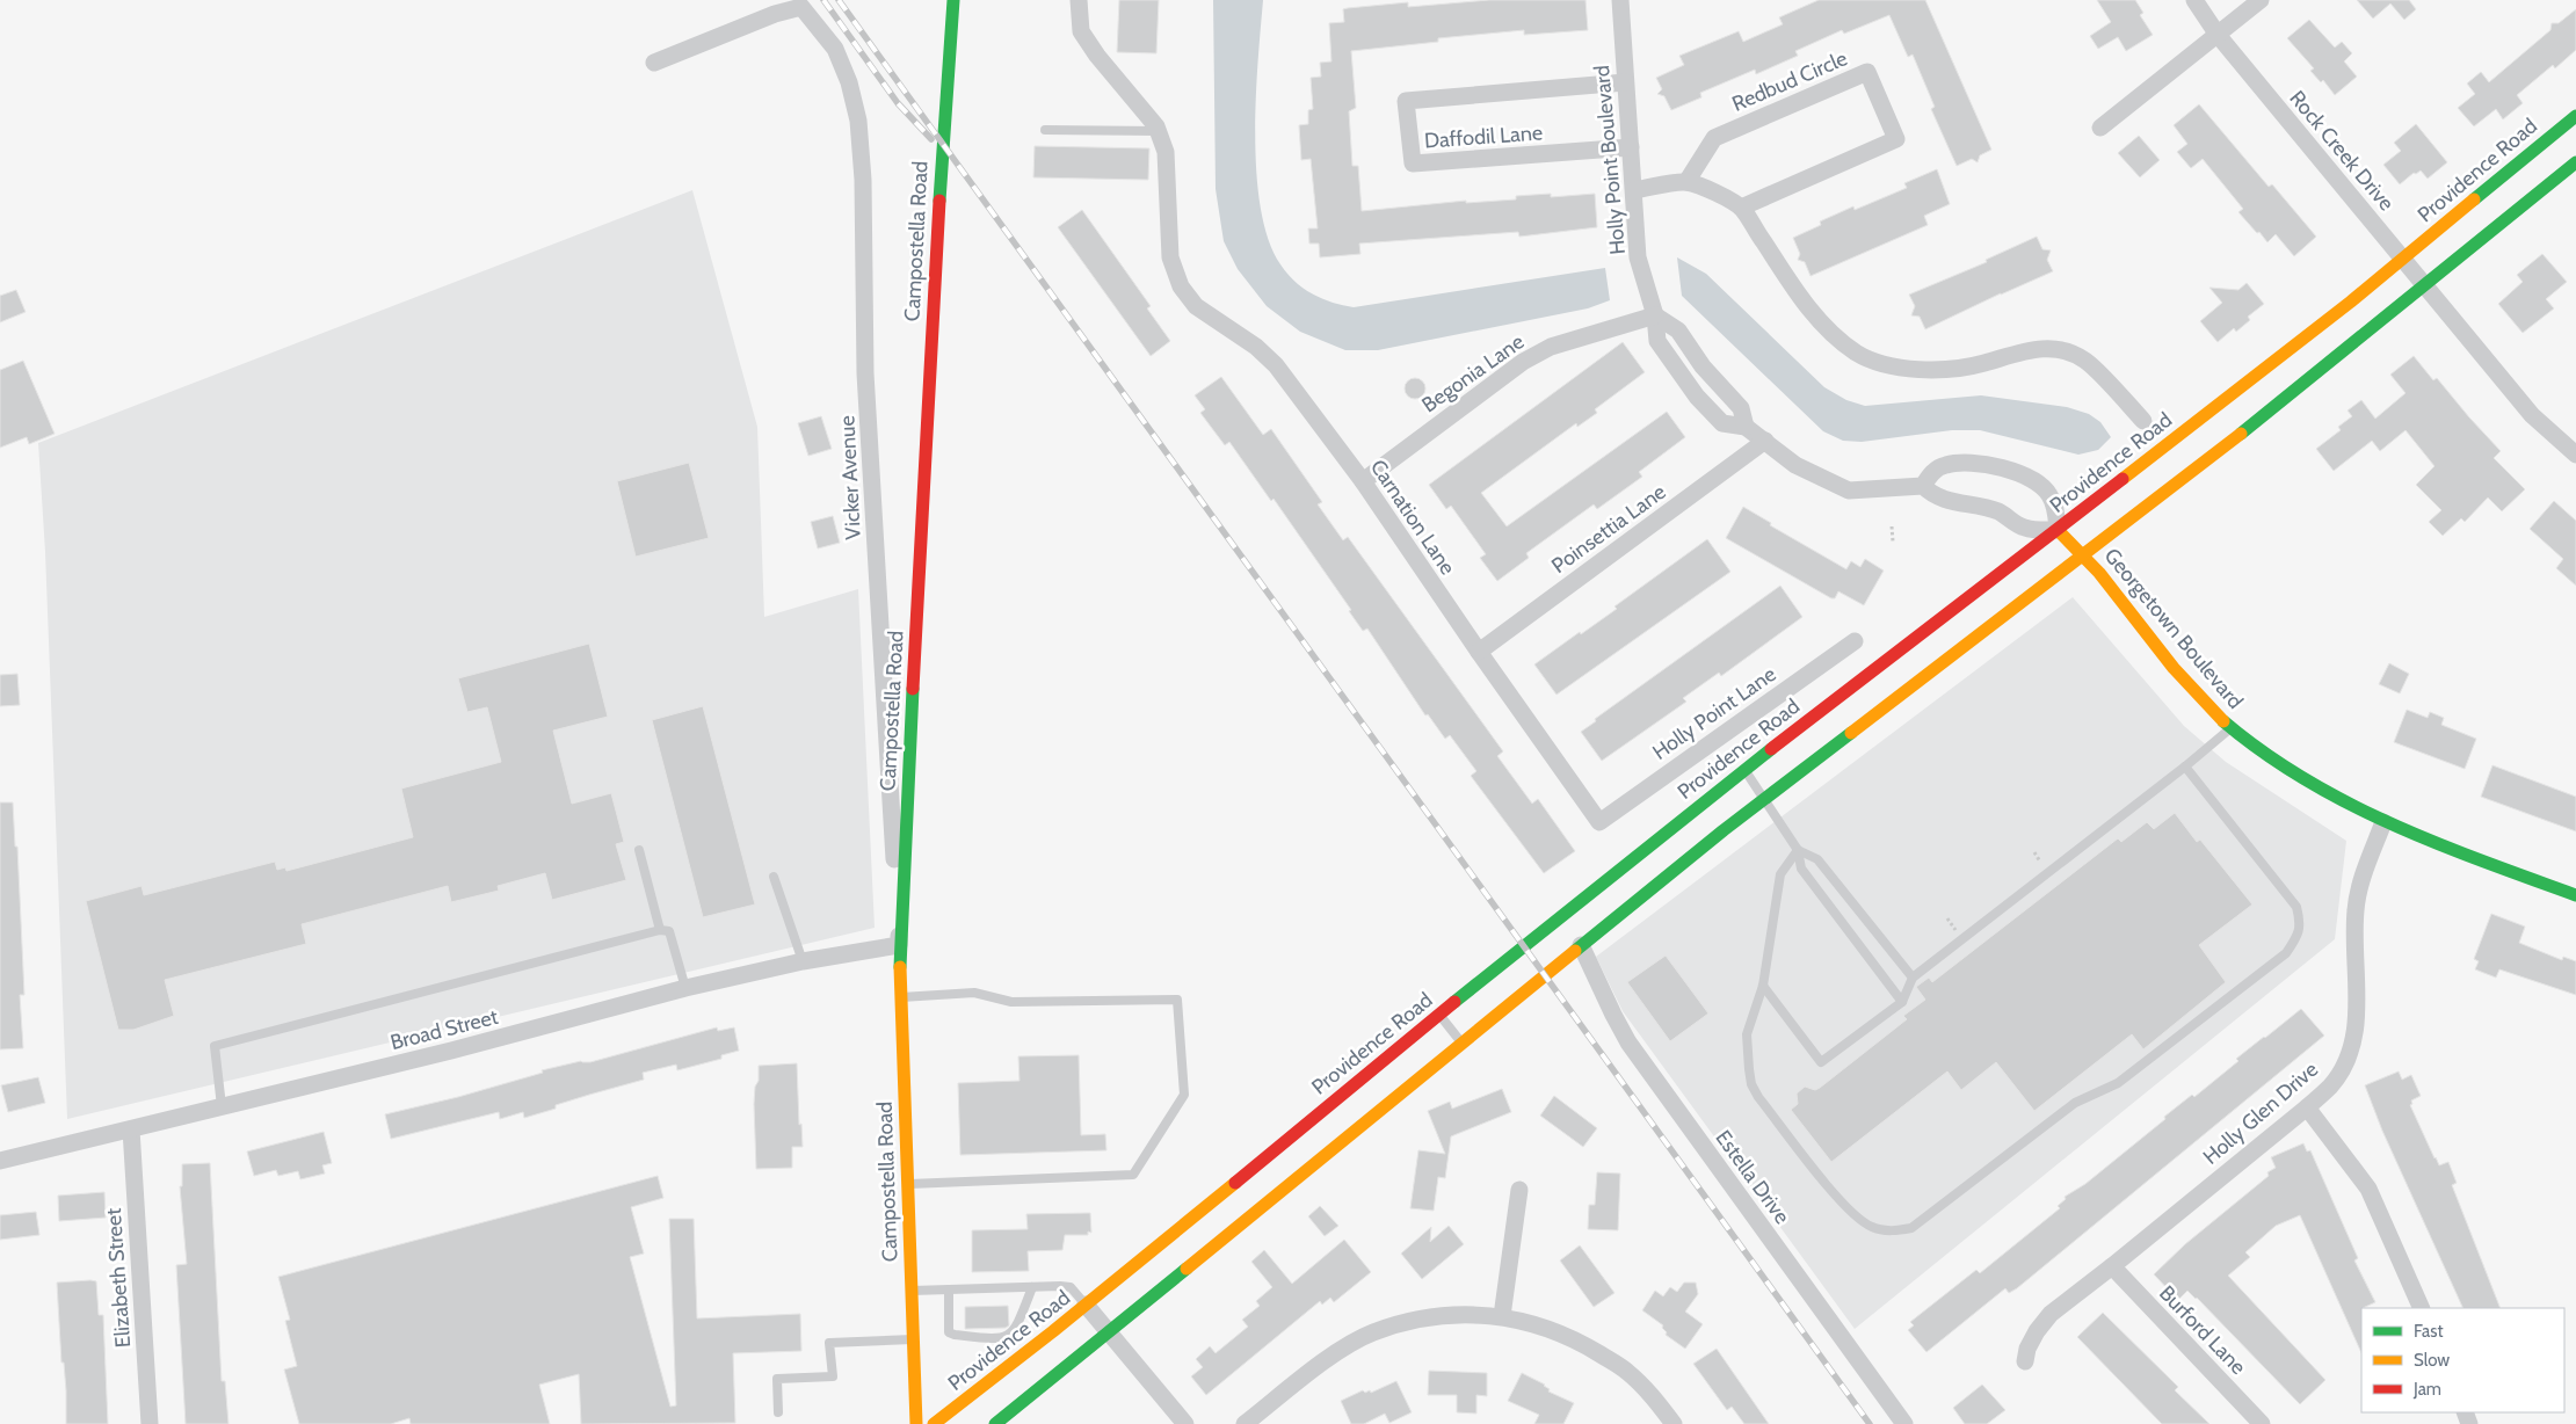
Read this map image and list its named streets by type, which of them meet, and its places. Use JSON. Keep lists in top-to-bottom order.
{
  "streets": {
    "main road": ["Providence Road", "Campostella Road", "Georgetown Boulevard"],
    "street": [
      "Redbud Circle",
      "Daffodil Lane",
      "Rock Creek Drive",
      "Holly Point Boulevard",
      "Begonia Lane",
      "Vicker Avenue",
      "Carnation Lane",
      "Poinsettia Lane",
      "Holly Point Lane",
      "Broad Street",
      "Holly Glen Drive",
      "Estella Drive",
      "Elizabeth Street",
      "Burford Lane"
    ]
  },
  "crossings": [
    ["Daffodil Lane", "Holly Point Boulevard"],
    ["Rock Creek Drive", "Providence Road"],
    ["Holly Point Boulevard", "Begonia Lane"],
    ["Holly Point Boulevard", "Poinsettia Lane"],
    ["Providence Road", "Georgetown Boulevard"],
    ["Campostella Road", "Vicker Avenue"],
    ["Campostella Road", "Broad Street"],
    ["Begonia Lane", "Carnation Lane"],
    ["Vicker Avenue", "Broad Street"],
    ["Carnation Lane", "Poinsettia Lane"],
    ["Carnation Lane", "Holly Point Lane"],
    ["Georgetown Boulevard", "Holly Glen Drive"],
    ["Broad Street", "Elizabeth Street"],
    ["Holly Glen Drive", "Burford Lane"]
  ],
  "legend": ["Fast", "Slow", "Jam"]
}
